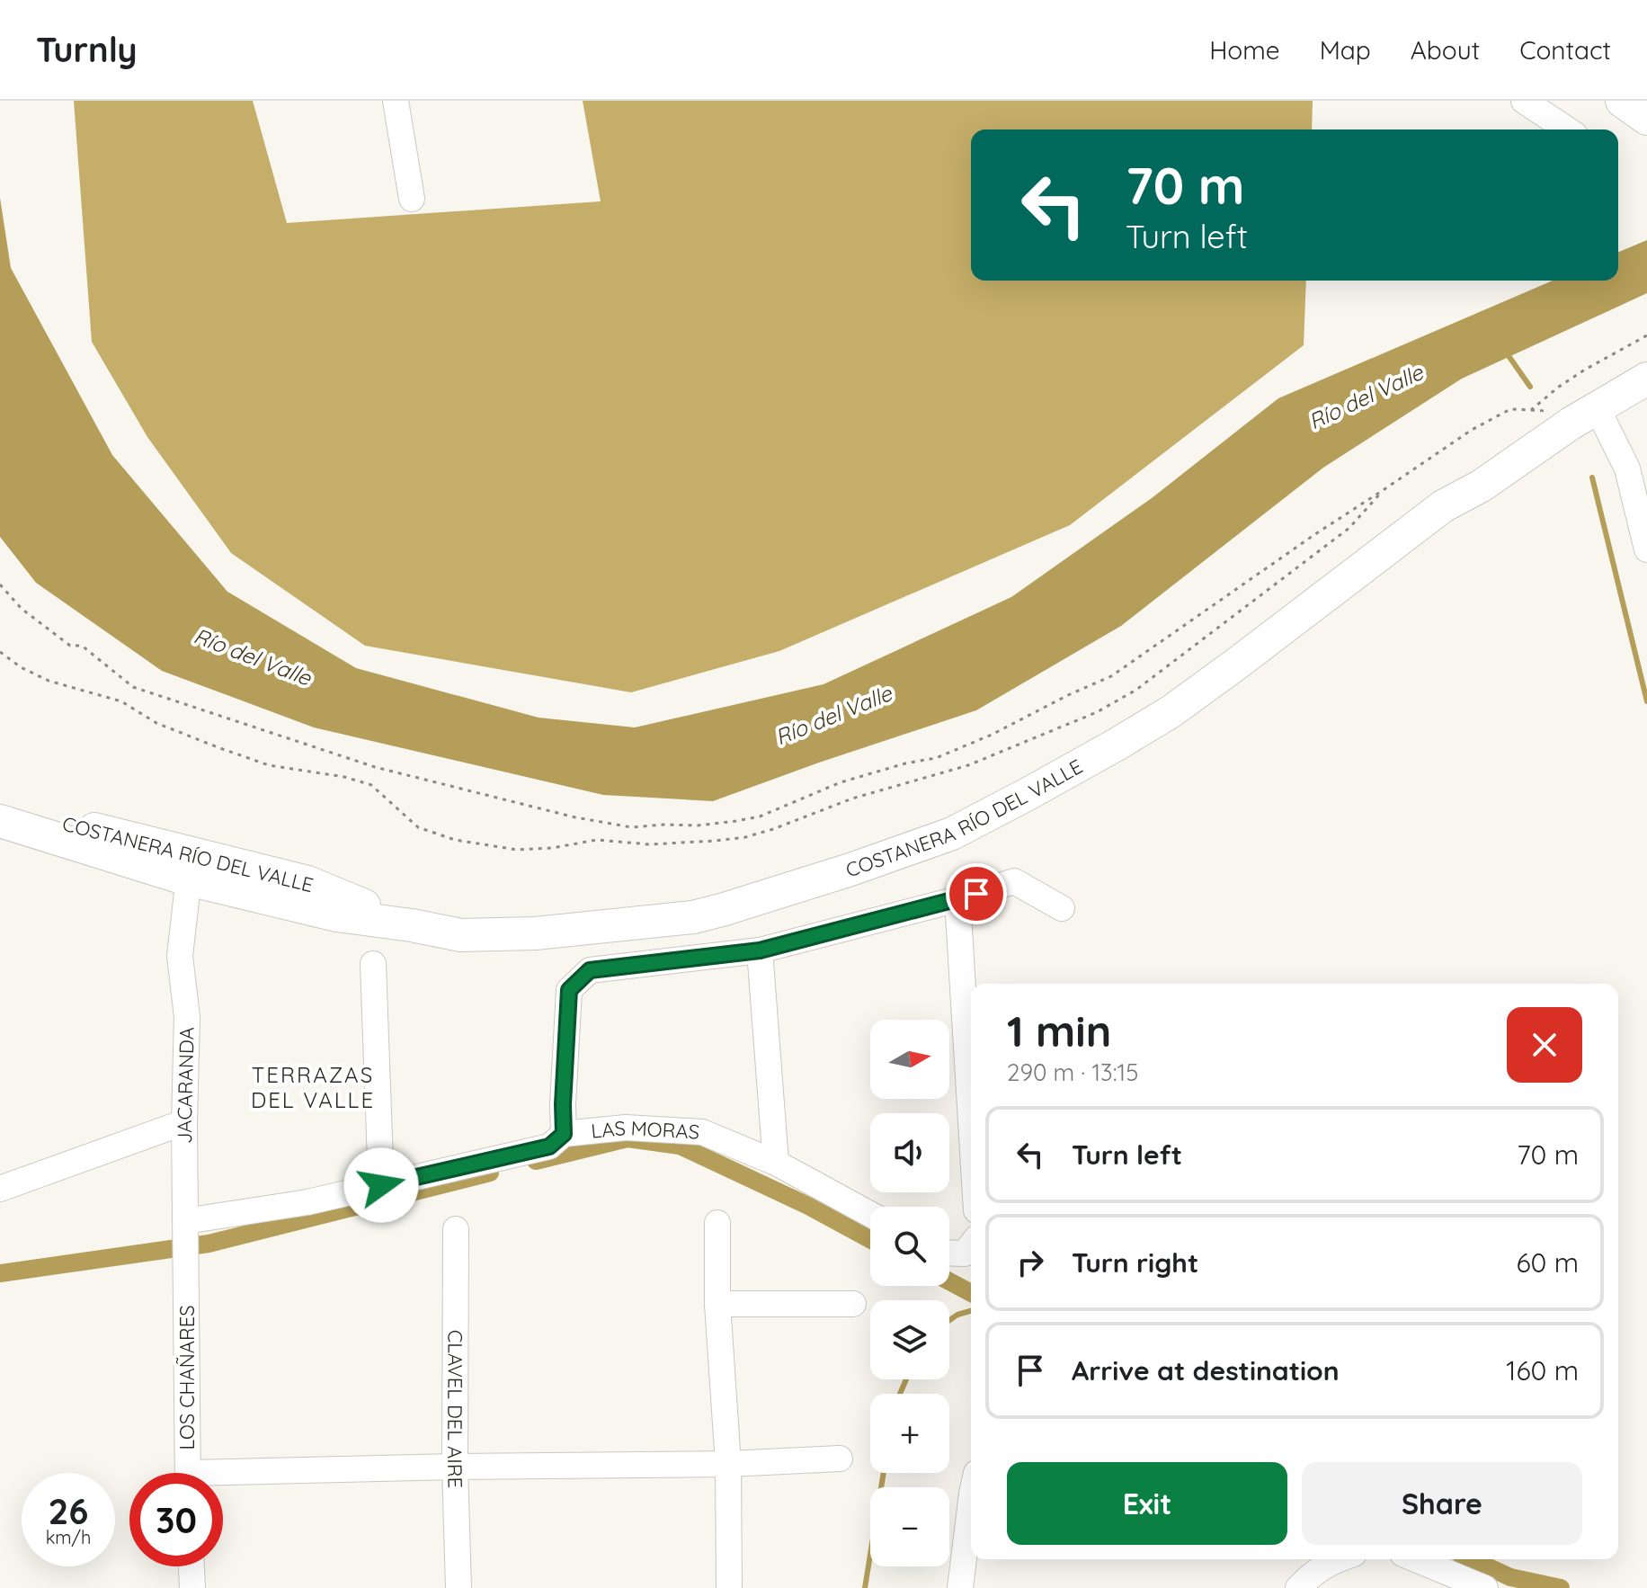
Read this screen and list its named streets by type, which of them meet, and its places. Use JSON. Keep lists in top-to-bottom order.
{
  "streets": {
    "main road": ["COSTANERA RÍO DEL VALLE"],
    "street": [
      "JACARANDA",
      "LAS MORAS",
      "LOS CHAÑARES",
      "CLAVEL DEL AIRE"
    ]
  },
  "crossings": [
    ["COSTANERA RÍO DEL VALLE", "JACARANDA"],
    ["JACARANDA", "LAS MORAS"],
    ["JACARANDA", "LOS CHAÑARES"]
  ],
  "districts": ["TERRAZAS DEL VALLE"],
  "water": ["Río del Valle"],
  "north": "right",
  "page": {
    "header": "Turnly",
    "nav": [
      "Home",
      "Map",
      "About",
      "Contact"
    ],
    "turn": ["70 m", "Turn left"],
    "heading": ["1 min", "290 m · 13:15"],
    "map_buttons": ["+", "−"],
    "list": [
      {
        "name": "Turn left",
        "value": "70 m"
      },
      {
        "name": "Turn right",
        "value": "60 m"
      },
      {
        "name": "Arrive at destination",
        "value": "160 m"
      }
    ],
    "buttons": ["Exit", "Share"],
    "speed": "26 km/h",
    "limit": "30"
  }
}
